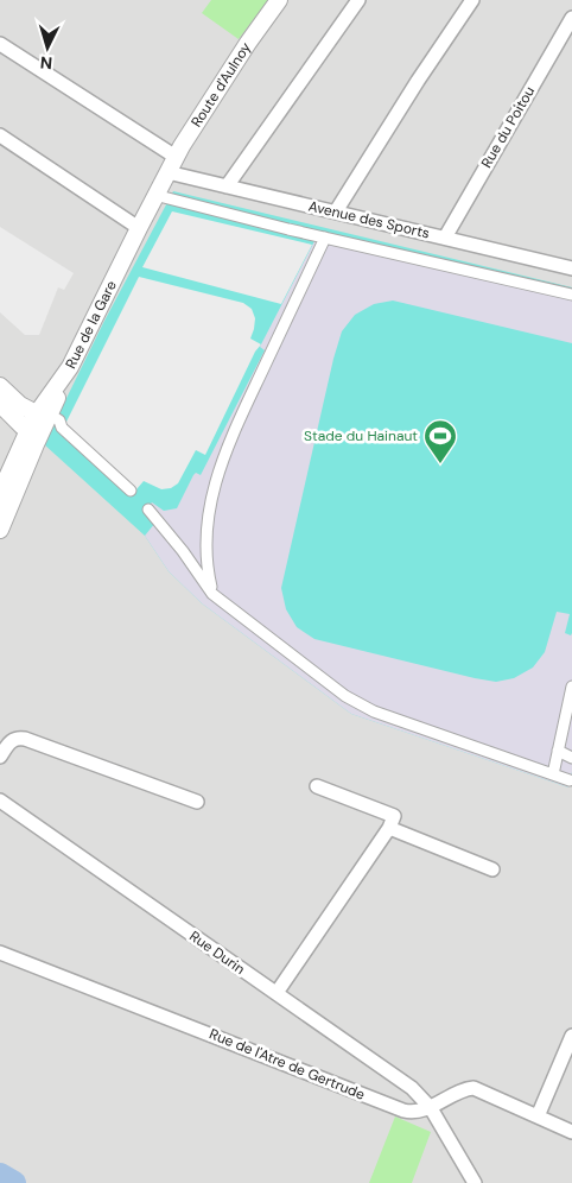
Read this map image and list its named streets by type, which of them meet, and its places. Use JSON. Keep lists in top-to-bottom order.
{
  "streets": {
    "street": [
      "Route d'Aulnoy",
      "Rue du Poitou",
      "Avenue des Sports",
      "Rue de la Gare",
      "Rue Durin",
      "Rue de l'Atre de Gertrude"
    ]
  },
  "crossings": [
    ["Route d'Aulnoy", "Avenue des Sports"],
    ["Route d'Aulnoy", "Rue de la Gare"],
    ["Rue du Poitou", "Avenue des Sports"],
    ["Avenue des Sports", "Rue de la Gare"],
    ["Rue Durin", "Rue de l'Atre de Gertrude"]
  ],
  "places": {
    "sports": ["Stade du Hainaut"]
  },
  "north": "bottom"
}
